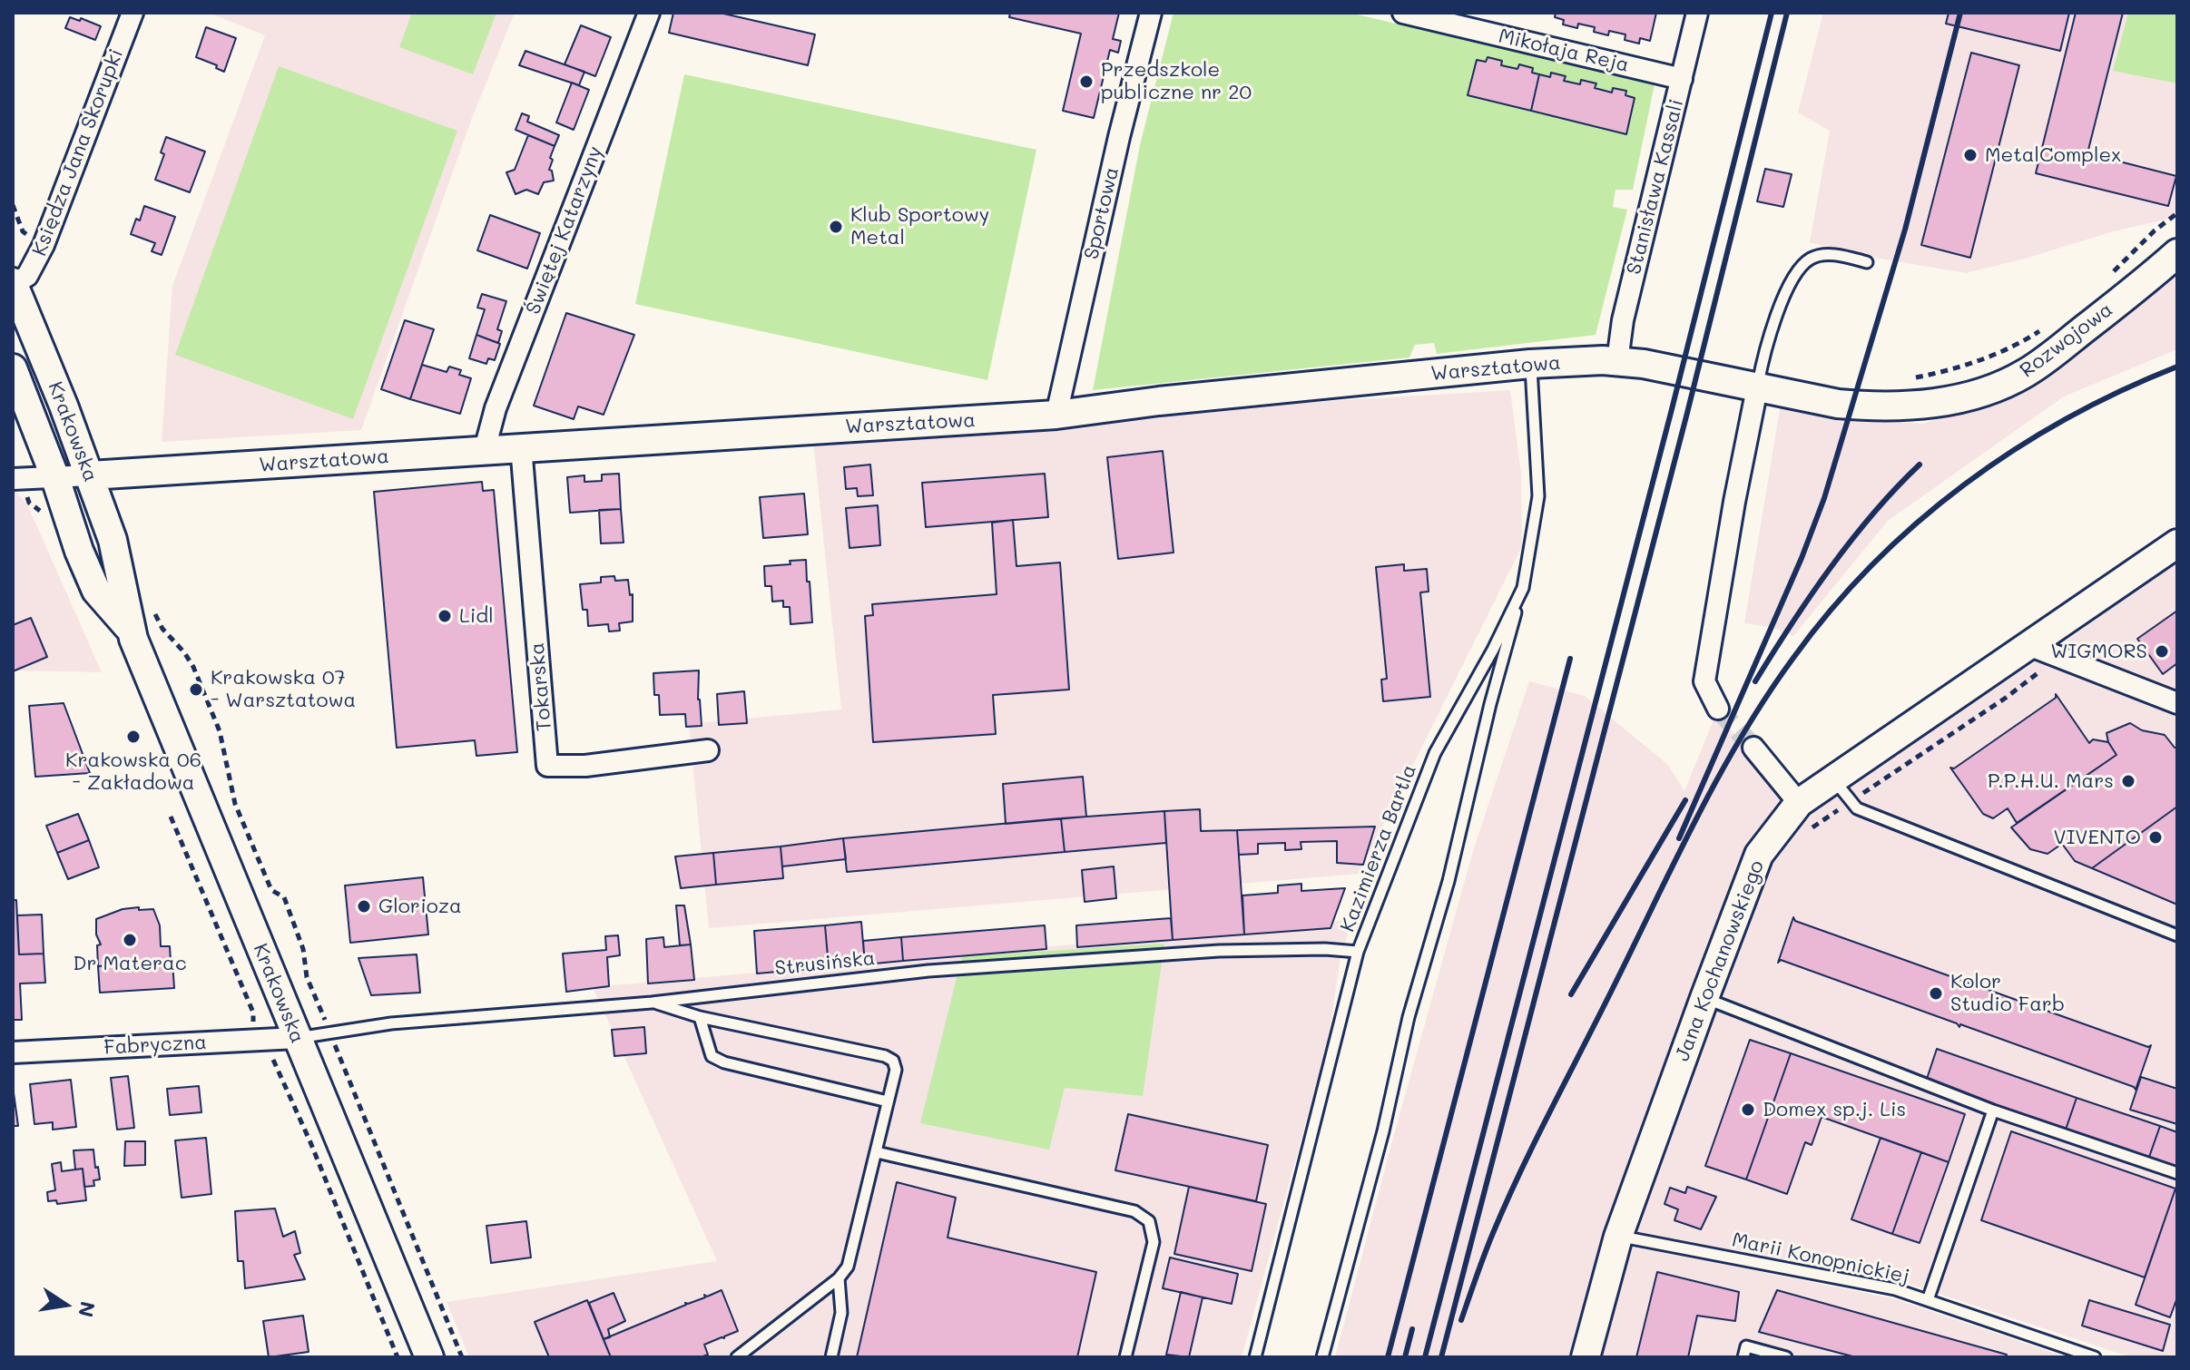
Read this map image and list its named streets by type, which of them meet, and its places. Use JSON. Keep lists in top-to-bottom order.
{
  "streets": {
    "street": [
      "Mikołaja Reja",
      "Księdza Jana Skorupki",
      "Stanisława Kassali",
      "Sportowa",
      "Świętej Katarzyny",
      "Rozwojowa",
      "Warsztatowa",
      "Krakowska",
      "Tokarska",
      "Jana Kochanowskiego",
      "Fabryczna"
    ],
    "lane": ["Kazimierza Bartla", "Strusińska", "Marii Konopnickiej"]
  },
  "crossings": [
    ["Mikołaja Reja", "Stanisława Kassali"],
    ["Księdza Jana Skorupki", "Krakowska"],
    ["Stanisława Kassali", "Warsztatowa"],
    ["Sportowa", "Warsztatowa"],
    ["Świętej Katarzyny", "Warsztatowa"],
    ["Rozwojowa", "Warsztatowa"],
    ["Warsztatowa", "Krakowska"],
    ["Warsztatowa", "Tokarska"],
    ["Warsztatowa", "Kazimierza Bartla"],
    ["Krakowska", "Strusińska"],
    ["Krakowska", "Fabryczna"],
    ["Kazimierza Bartla", "Strusińska"],
    ["Jana Kochanowskiego", "Marii Konopnickiej"],
    ["Strusińska", "Fabryczna"]
  ],
  "places": [
    "Przedszkole publiczne nr 20",
    "MetalComplex",
    "Klub Sportowy Metal",
    "Lidl",
    "WIGMORS",
    "Krakowska 07 - Warsztatowa",
    "Krakowska 06 - Zakładowa",
    "P.P.H.U. Mars",
    "VIVENTO",
    "Glorioza",
    "Dr Materac",
    "Kolor Studio Farb",
    "Domex sp.j. Lis"
  ],
  "north": "right"
}
